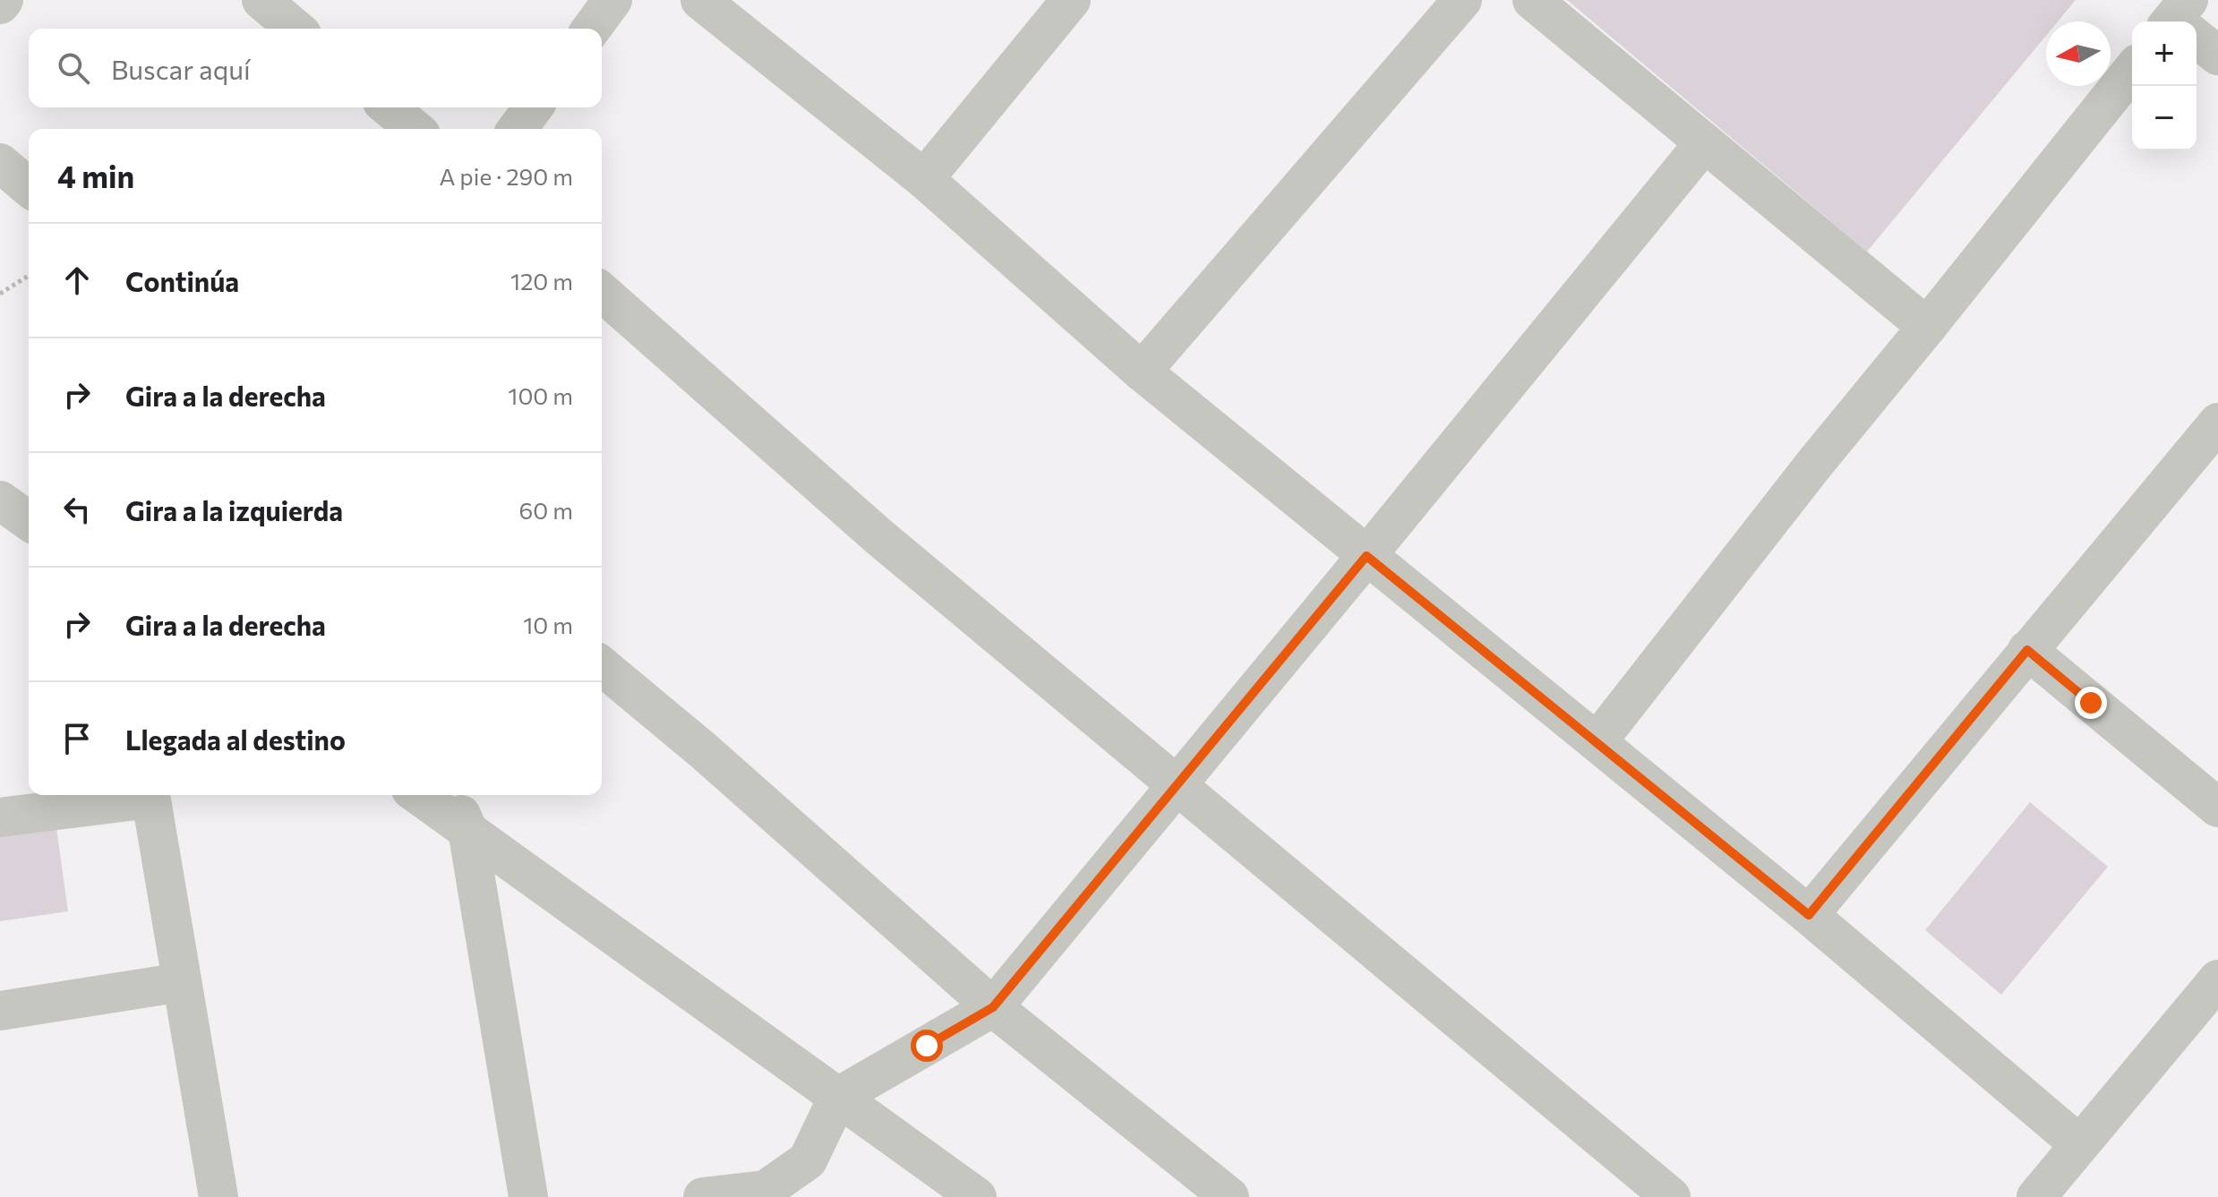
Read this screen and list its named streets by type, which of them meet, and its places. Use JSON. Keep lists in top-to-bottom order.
{
  "north": "left",
  "page": {
    "map_buttons": ["+", "−"],
    "search": "Buscar aquí",
    "heading": ["4 min", "A pie · 290 m"],
    "list": [
      ["Continúa", "120 m"],
      ["Gira a la derecha", "100 m"],
      ["Gira a la izquierda", "60 m"],
      ["Gira a la derecha", "10 m"],
      "Llegada al destino"
    ]
  }
}
